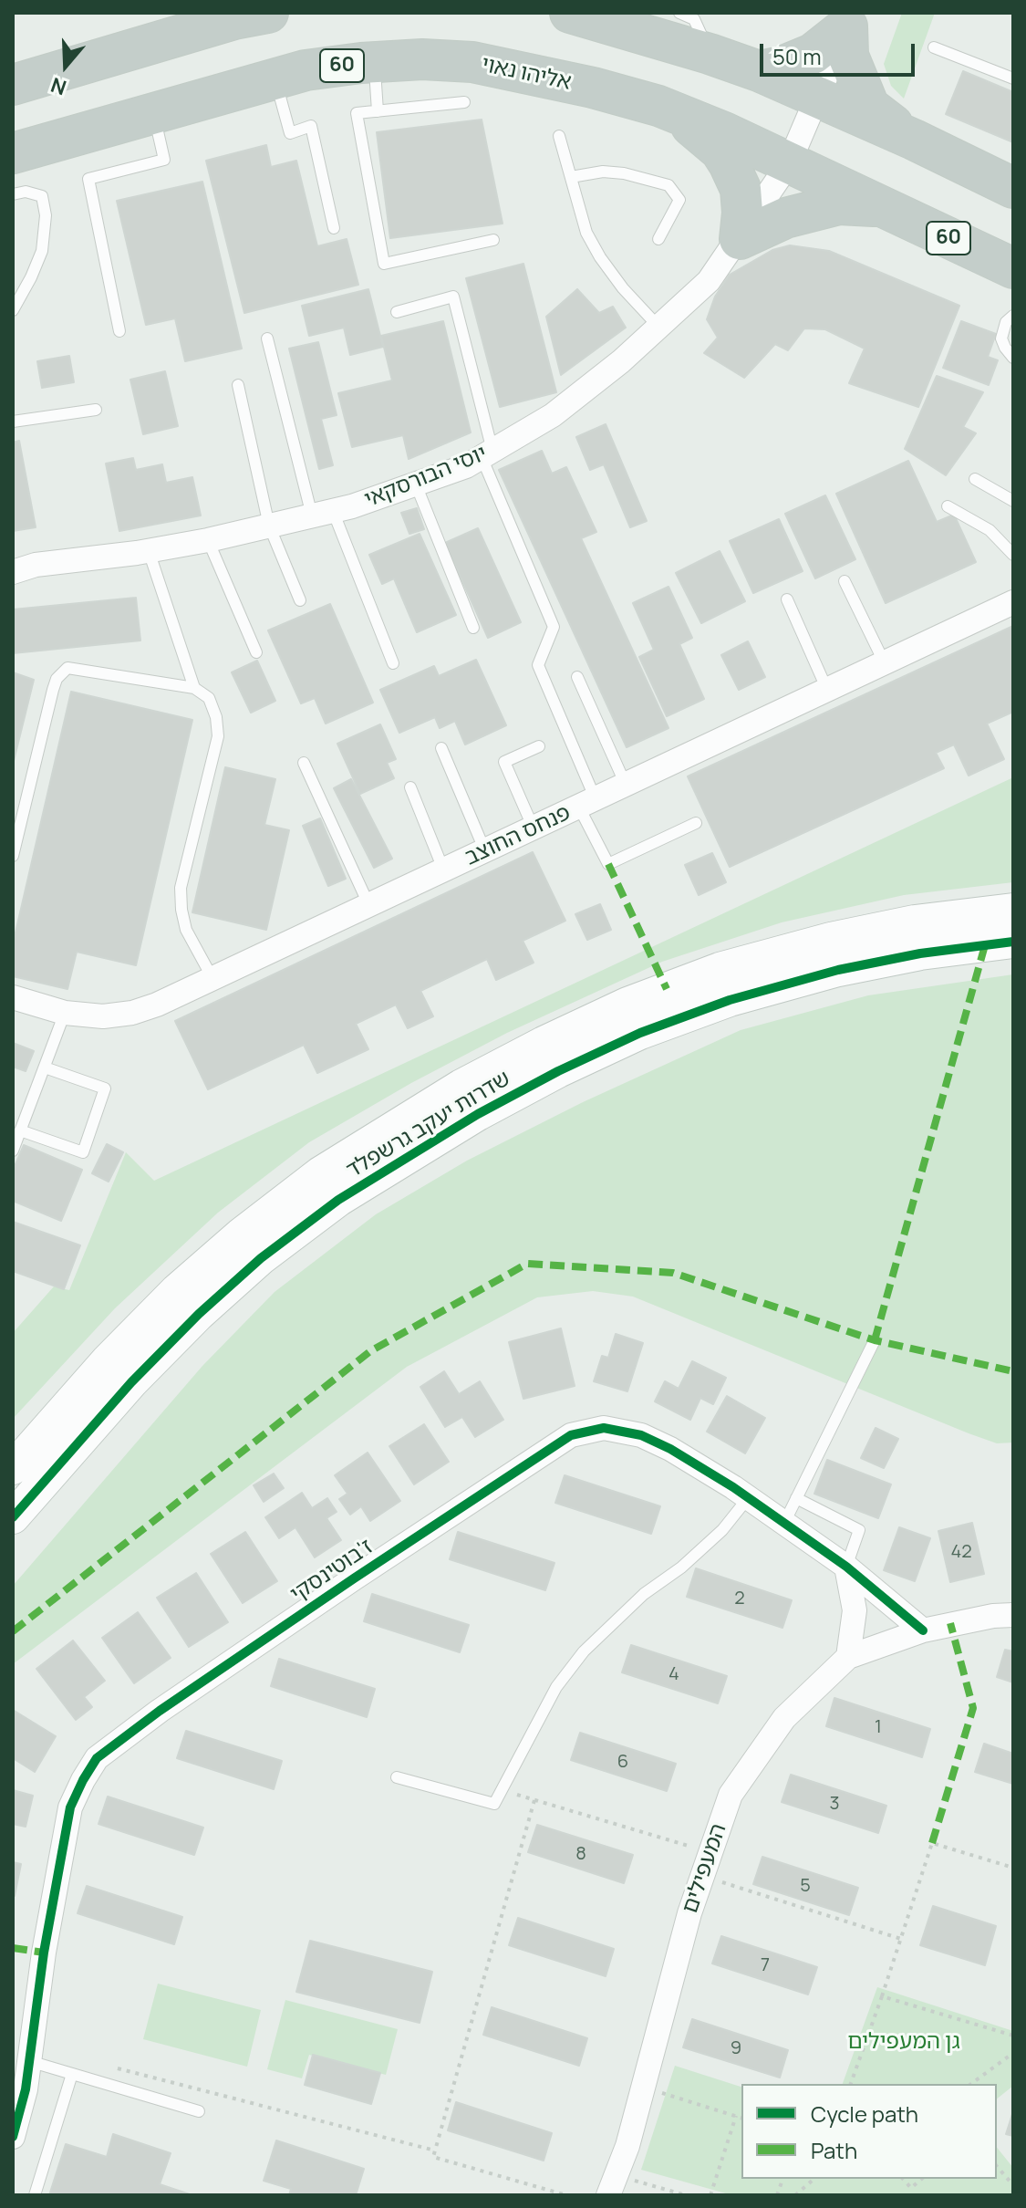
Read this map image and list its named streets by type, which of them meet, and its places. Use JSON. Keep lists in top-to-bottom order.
{
  "streets": {
    "highway": ["60", "אליהו נאוי"],
    "main road": ["שדרות יעקב גרשפלד"],
    "street": [
      "יוסי הבורסקאי",
      "פנחס החוצב",
      "ז'בוטינסקי",
      "המעפילים"
    ]
  },
  "crossings": [
    ["אליהו נאוי", "יוסי הבורסקאי"],
    ["ז'בוטינסקי", "המעפילים"]
  ],
  "parks": ["גן המעפילים"],
  "house_numbers": [
    "42",
    "2",
    "4",
    "1",
    "6",
    "3",
    "8",
    "5",
    "7",
    "9"
  ],
  "legend": ["Cycle path", "Path"],
  "scale_bar": "50 m",
  "north": "bottom"
}
